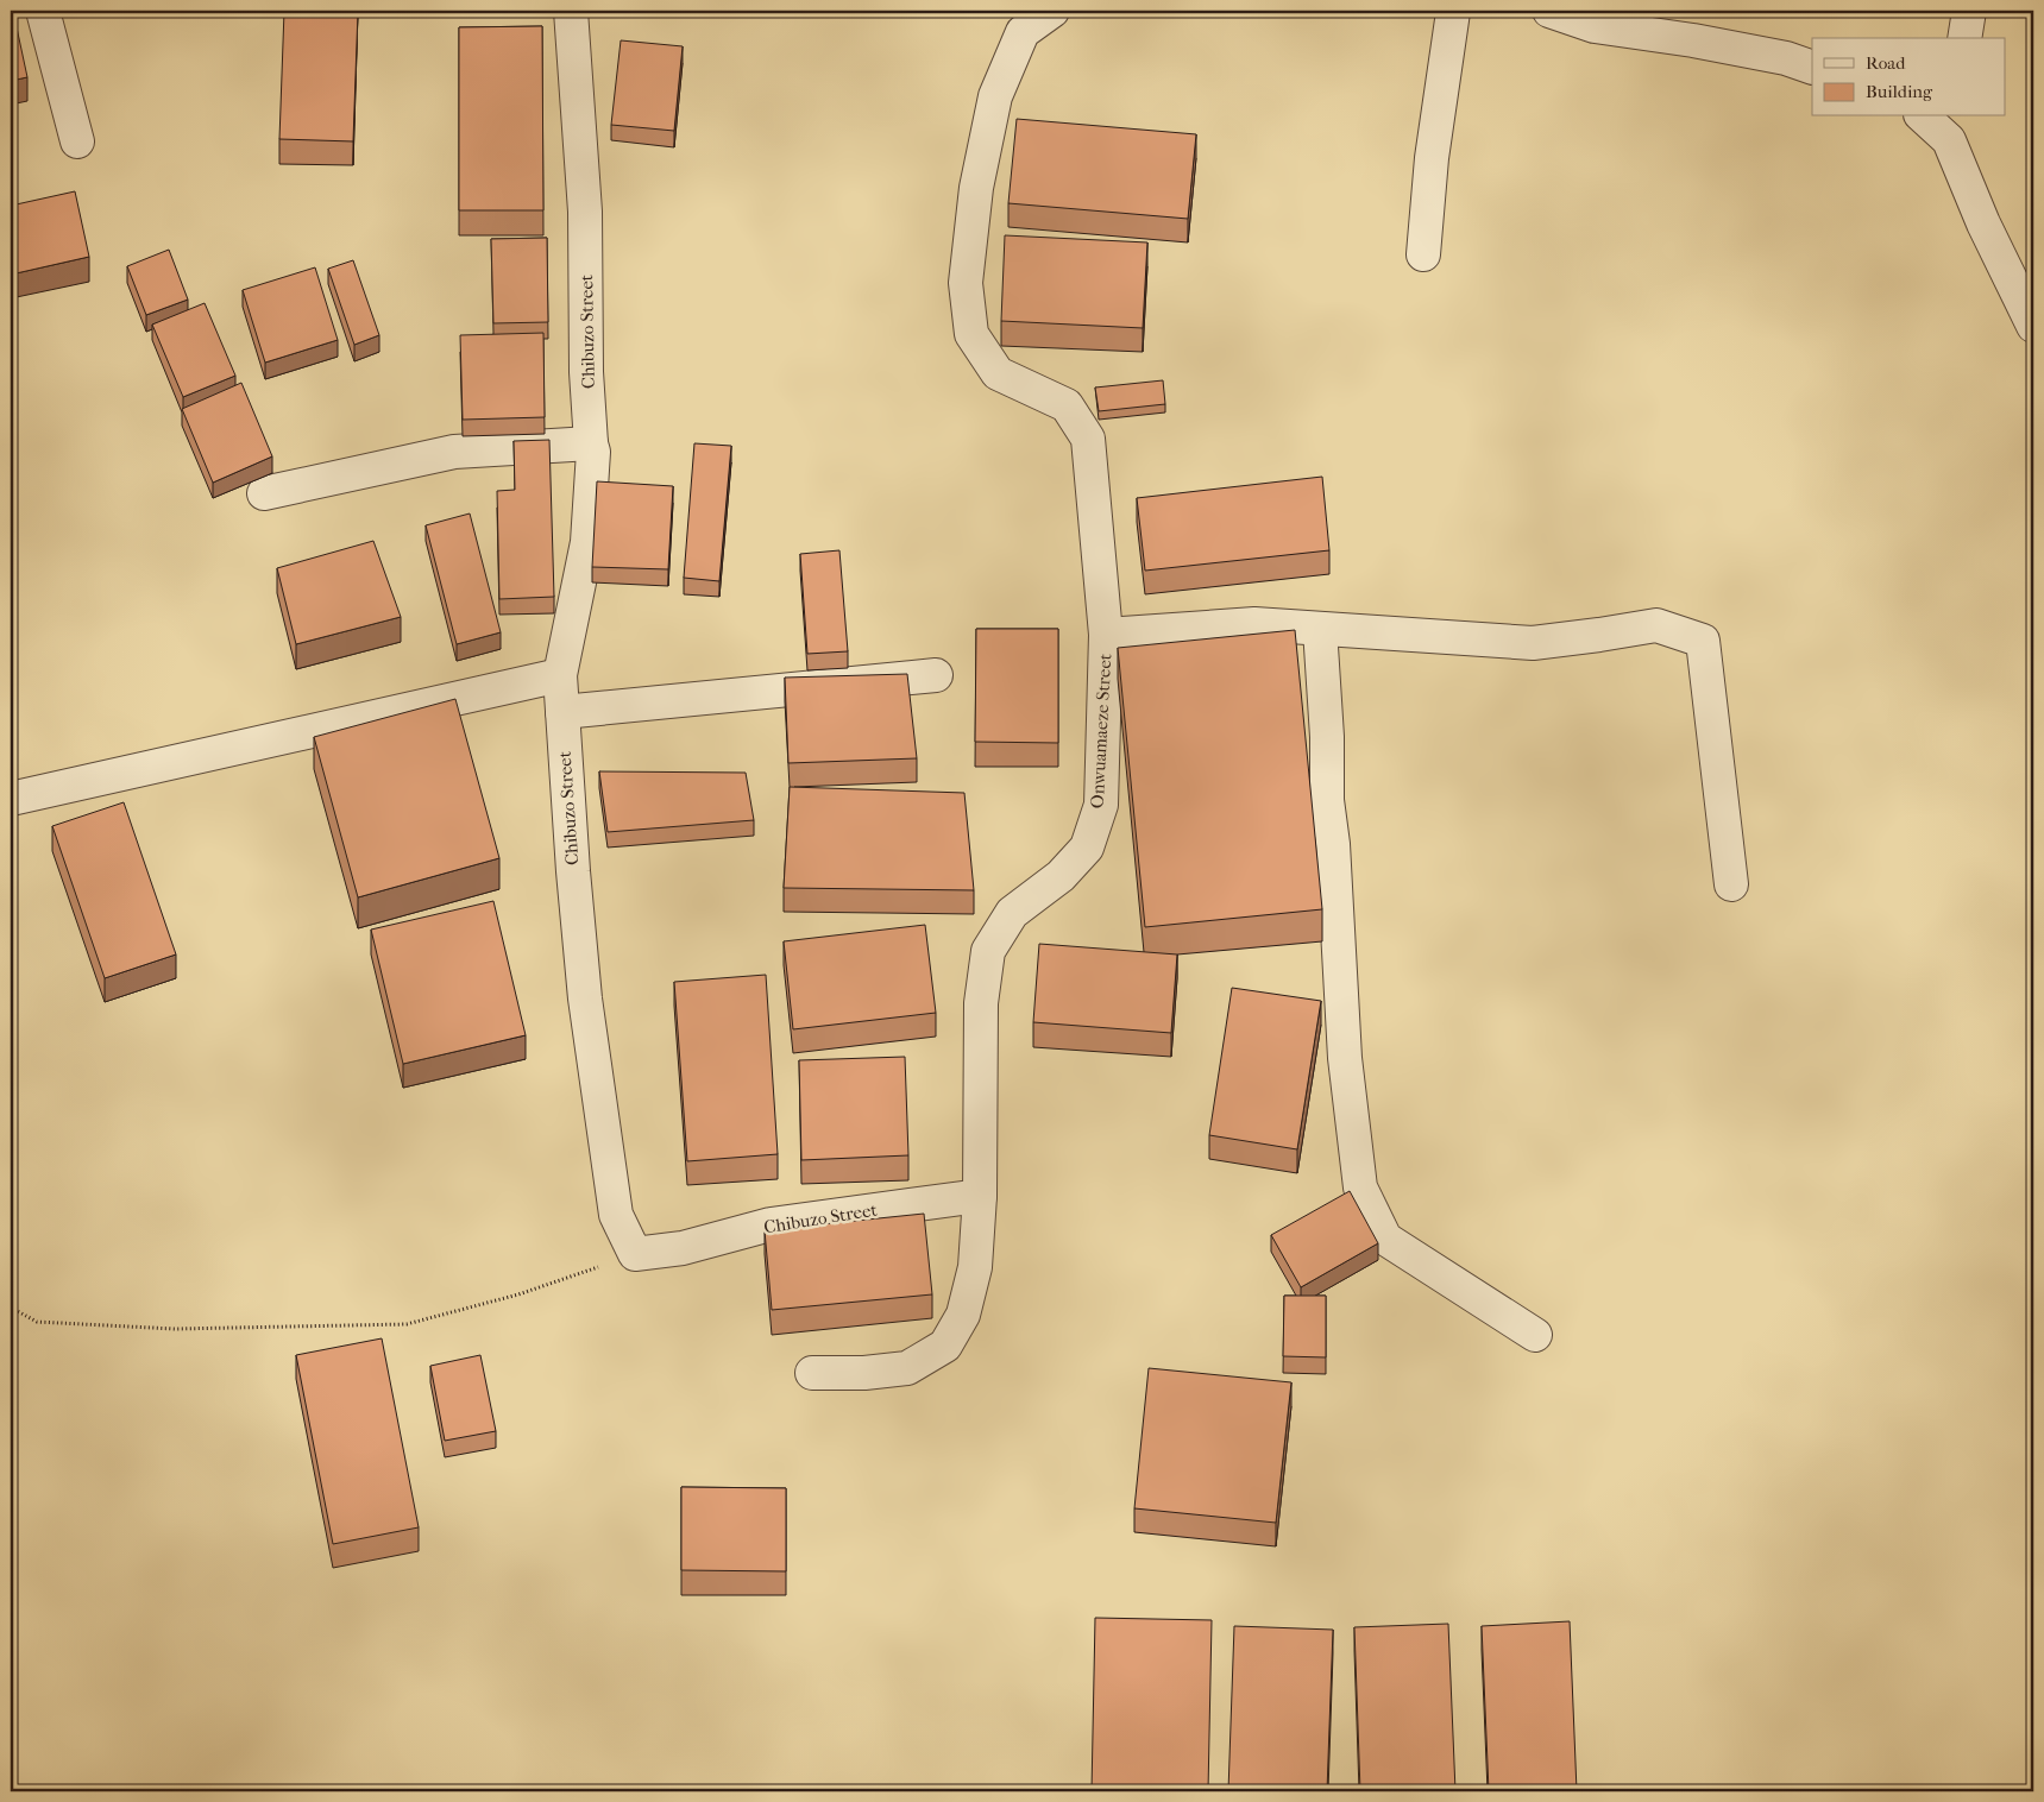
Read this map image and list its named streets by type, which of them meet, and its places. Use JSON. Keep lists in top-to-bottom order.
{
  "streets": {
    "street": ["Chibuzo Street", "Onwuamaeze Street"]
  },
  "crossings": [
    ["Chibuzo Street", "Onwuamaeze Street"]
  ],
  "legend": ["Road", "Building"]
}
